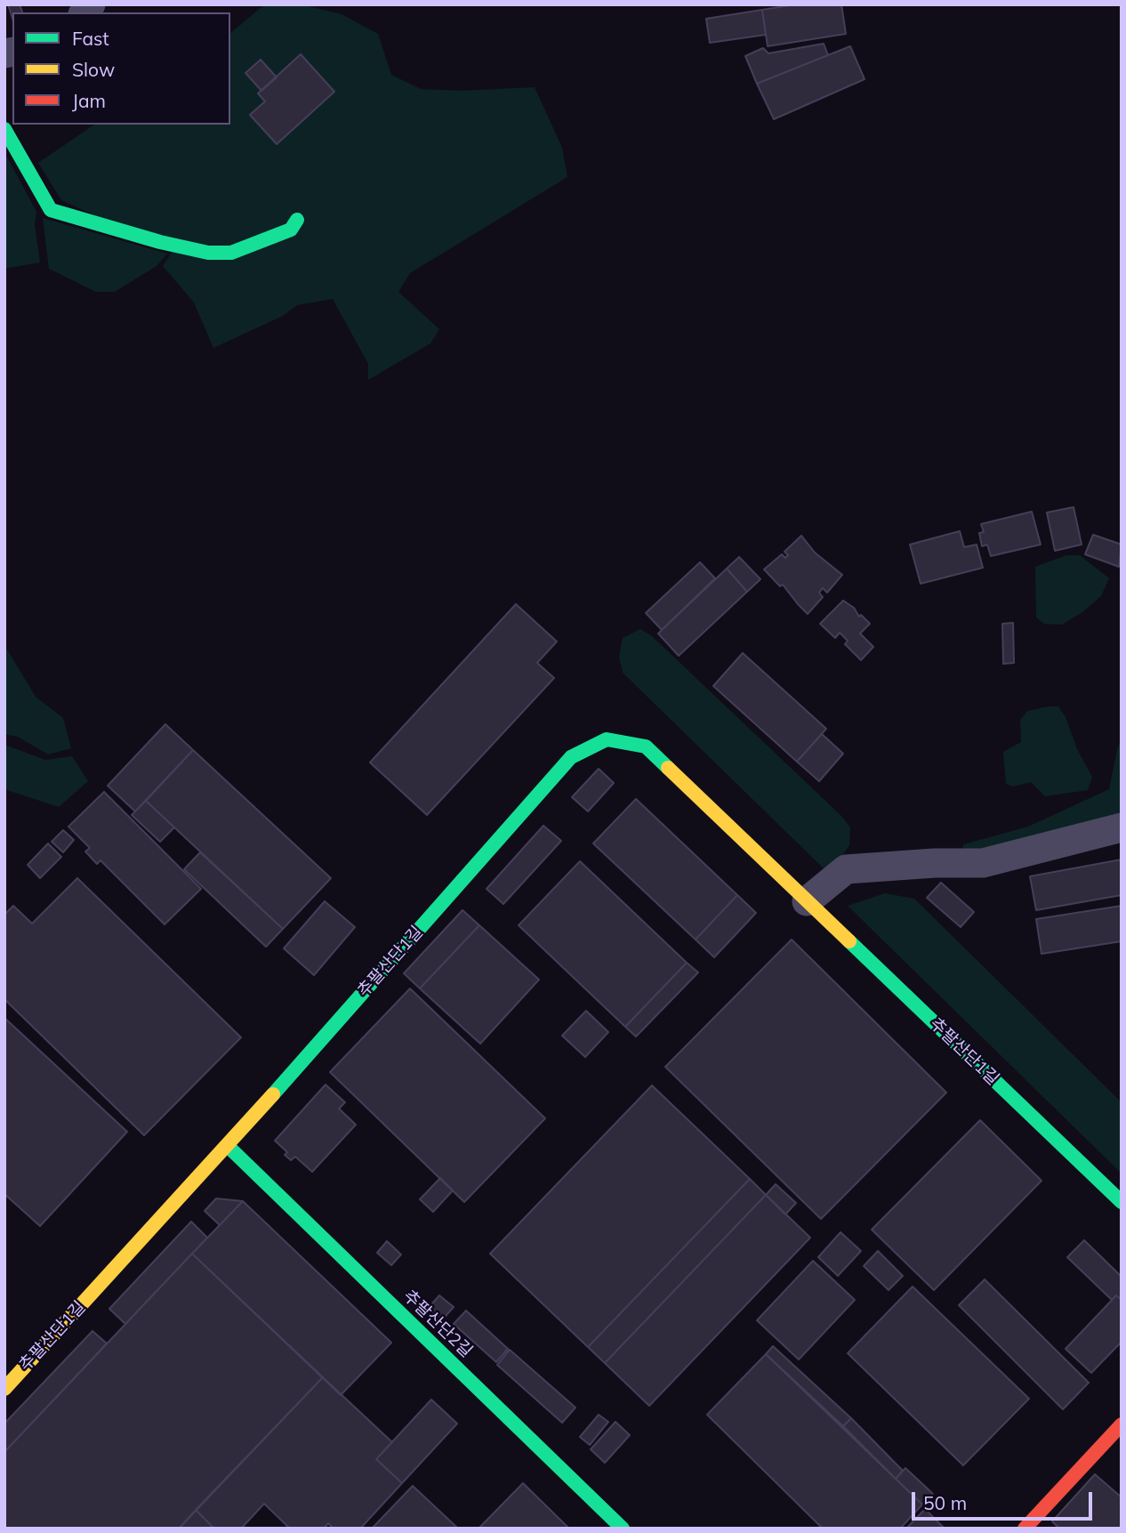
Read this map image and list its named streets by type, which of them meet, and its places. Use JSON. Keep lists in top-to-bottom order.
{
  "streets": {
    "street": ["추팔산단1길", "추팔산단2길"]
  },
  "crossings": [
    ["추팔산단1길", "추팔산단2길"]
  ],
  "legend": ["Fast", "Slow", "Jam"],
  "scale_bar": "50 m"
}
